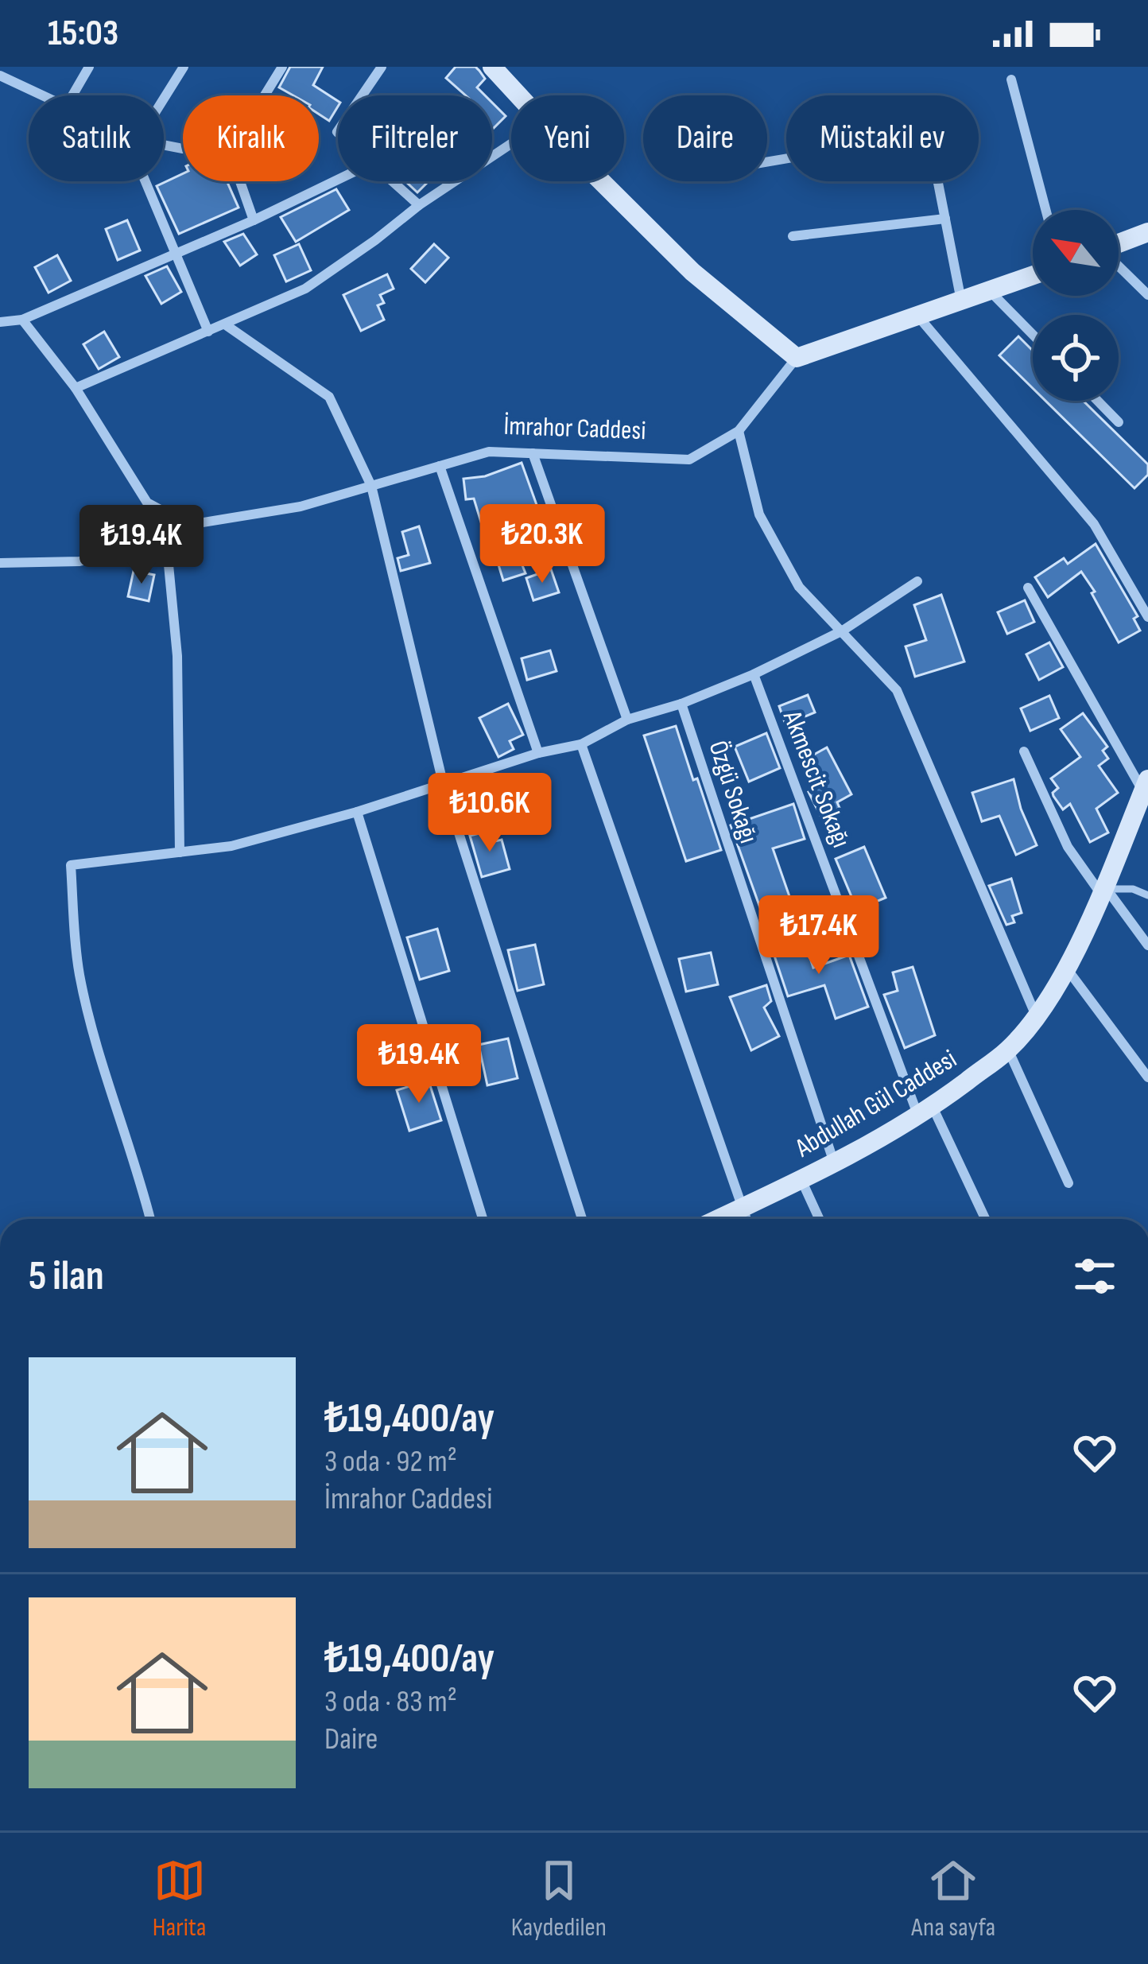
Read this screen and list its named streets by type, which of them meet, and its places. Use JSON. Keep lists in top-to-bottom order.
{
  "streets": {
    "street": [
      "İmrahor Caddesi",
      "Akmescit Sokağı",
      "Özgü Sokağı",
      "Abdullah Gül Caddesi"
    ]
  },
  "crossings": [
    ["Akmescit Sokağı", "Abdullah Gül Caddesi"],
    ["Özgü Sokağı", "Abdullah Gül Caddesi"]
  ],
  "north": "top left",
  "page": {
    "status": "15:03",
    "chip": [
      "Satılık",
      "Kiralık",
      "Filtreler",
      "Yeni",
      "Daire",
      "Müstakil ev"
    ],
    "price": [
      "₺20.3K",
      "₺19.4K",
      "₺10.6K",
      "₺17.4K",
      "₺19.4K"
    ],
    "heading": "5 ilan",
    "list": [
      {
        "name": "₺19,400/ay",
        "note": "3 oda · 92 m² · İmrahor Caddesi"
      },
      {
        "name": "₺19,400/ay",
        "note": "3 oda · 83 m² · Daire"
      }
    ],
    "tabs": ["Harita", "Kaydedilen", "Ana sayfa"]
  }
}
